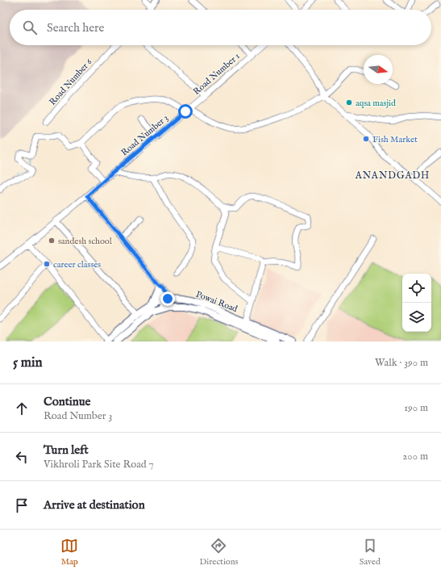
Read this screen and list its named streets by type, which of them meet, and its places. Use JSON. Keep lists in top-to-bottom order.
{
  "streets": {
    "main road": ["Powai Road"],
    "street": ["Road Number 1", "Road Number 6", "Road Number 3"]
  },
  "crossings": [
    ["Road Number 1", "Road Number 3"]
  ],
  "districts": ["ANANDGADH"],
  "places": [
    "aqsa masjid",
    "Fish Market",
    "sandesh school",
    "career classes"
  ],
  "north": "right",
  "page": {
    "search": "Search here",
    "heading": ["5 min", "Walk · 390 m"],
    "list": [
      ["Continue", "Road Number 3", "190 m"],
      ["Turn left", "Vikhroli Park Site Road 7", "200 m"],
      "Arrive at destination"
    ],
    "nav": ["Map", "Directions", "Saved"]
  }
}
